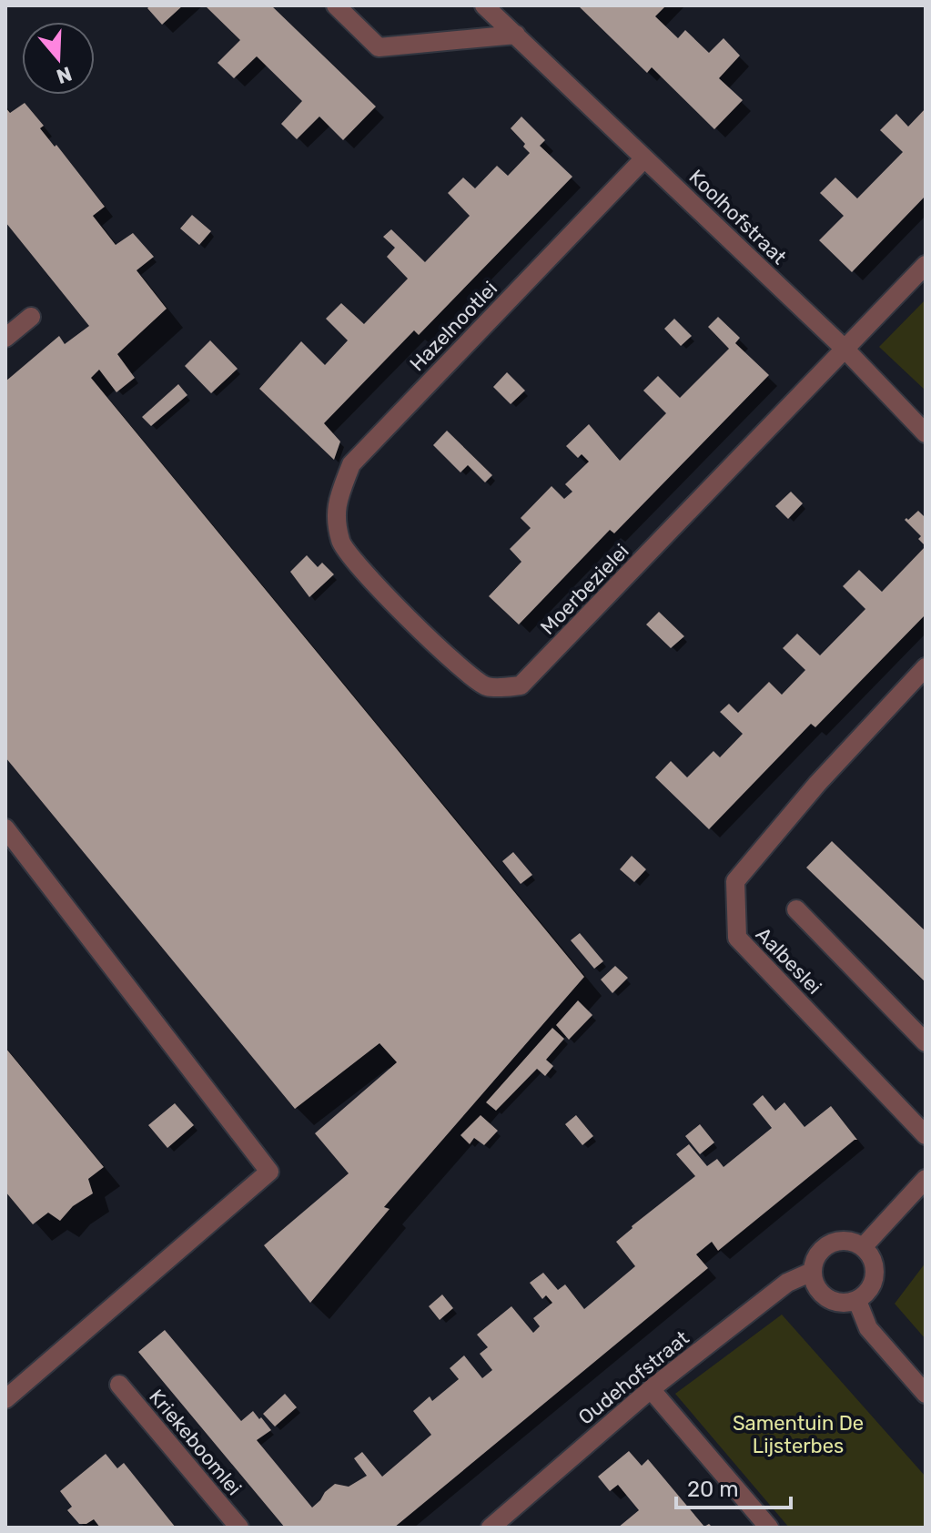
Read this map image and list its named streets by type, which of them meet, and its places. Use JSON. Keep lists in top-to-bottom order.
{
  "streets": {
    "street": [
      "Koolhofstraat",
      "Hazelnootlei",
      "Moerbezielei",
      "Aalbeslei",
      "Oudehofstraat",
      "Kriekeboomlei"
    ]
  },
  "crossings": [
    ["Koolhofstraat", "Hazelnootlei"],
    ["Koolhofstraat", "Moerbezielei"],
    ["Hazelnootlei", "Moerbezielei"]
  ],
  "parks": ["Samentuin De Lijsterbes"],
  "scale_bar": "20 m",
  "north": "bottom"
}
